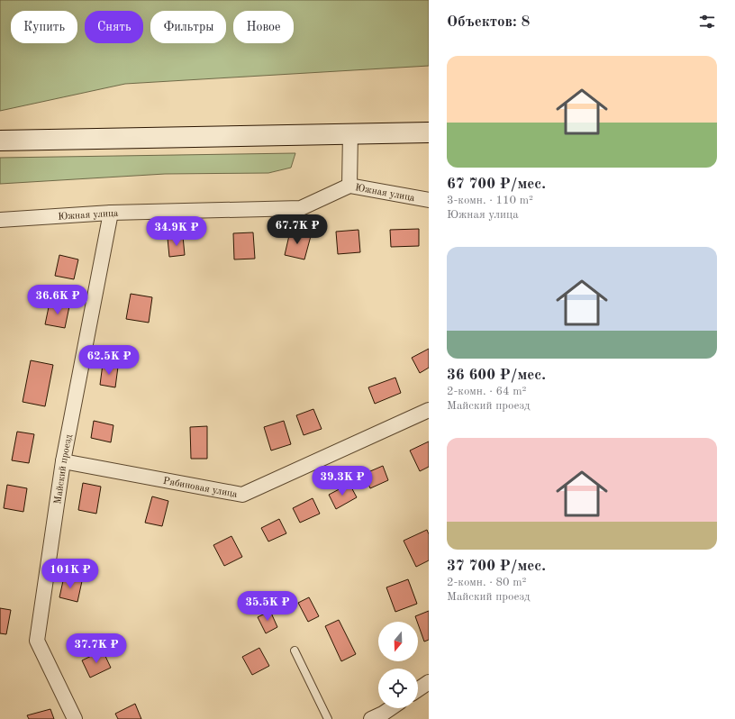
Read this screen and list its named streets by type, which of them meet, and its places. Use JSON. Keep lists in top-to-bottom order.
{
  "streets": {
    "street": ["Южная улица", "Майский проезд", "Рябиновая улица"]
  },
  "crossings": [
    ["Южная улица", "Майский проезд"],
    ["Майский проезд", "Рябиновая улица"]
  ],
  "north": "bottom",
  "page": {
    "heading": "Объектов: 8",
    "chip": [
      "Купить",
      "Снять",
      "Фильтры",
      "Новое"
    ],
    "list": [
      {
        "name": "67 700 ₽/мес.",
        "note": "3-комн. · 110 m² · Южная улица"
      },
      {
        "name": "36 600 ₽/мес.",
        "note": "2-комн. · 64 m² · Майский проезд"
      },
      {
        "name": "37 700 ₽/мес.",
        "note": "2-комн. · 80 m² · Майский проезд"
      }
    ],
    "price": [
      "67.7K ₽",
      "34.9K ₽",
      "36.6K ₽",
      "62.5K ₽",
      "39.3K ₽",
      "101K ₽",
      "35.5K ₽",
      "37.7K ₽"
    ]
  }
}
